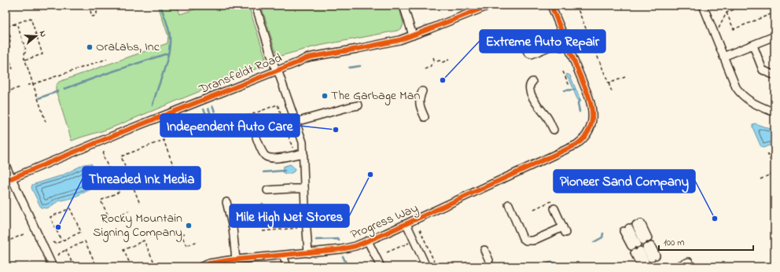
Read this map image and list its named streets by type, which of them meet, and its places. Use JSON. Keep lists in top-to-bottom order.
{
  "streets": {
    "street": ["Dransfeldt Road", "Progress Way"]
  },
  "places": [
    "OraLabs, Inc",
    "Extreme Auto Repair",
    "The Garbage Man",
    "Independent Auto Care",
    "Mile High Net Stores",
    "Pioneer Sand Company",
    "Rocky Mountain Signing Company",
    "Threaded Ink Media"
  ],
  "scale_bar": "100 m",
  "north": "right"
}
